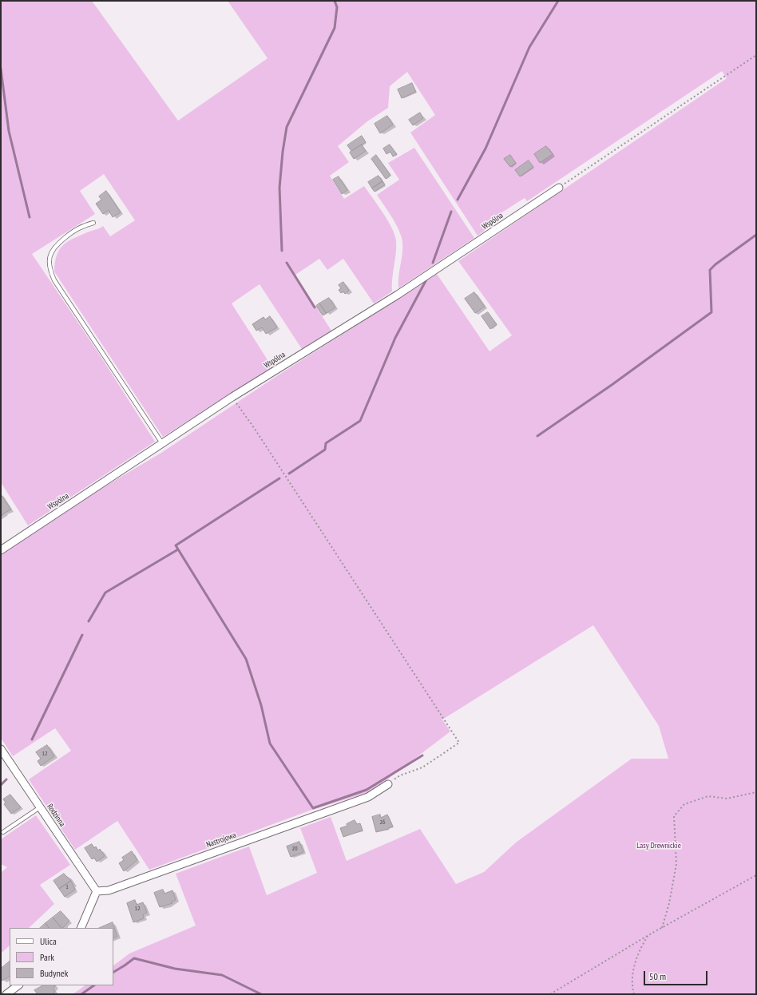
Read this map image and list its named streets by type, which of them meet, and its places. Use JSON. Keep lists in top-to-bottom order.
{
  "streets": {
    "street": ["Wspólna", "Rodzinna", "Nastrojowa"]
  },
  "crossings": [
    ["Rodzinna", "Nastrojowa"]
  ],
  "parks": ["Lasy Drewnickie"],
  "house_numbers": [
    "12",
    "26",
    "20",
    "1",
    "12"
  ],
  "legend": ["Ulica", "Park", "Budynek"],
  "scale_bar": "50 m"
}
